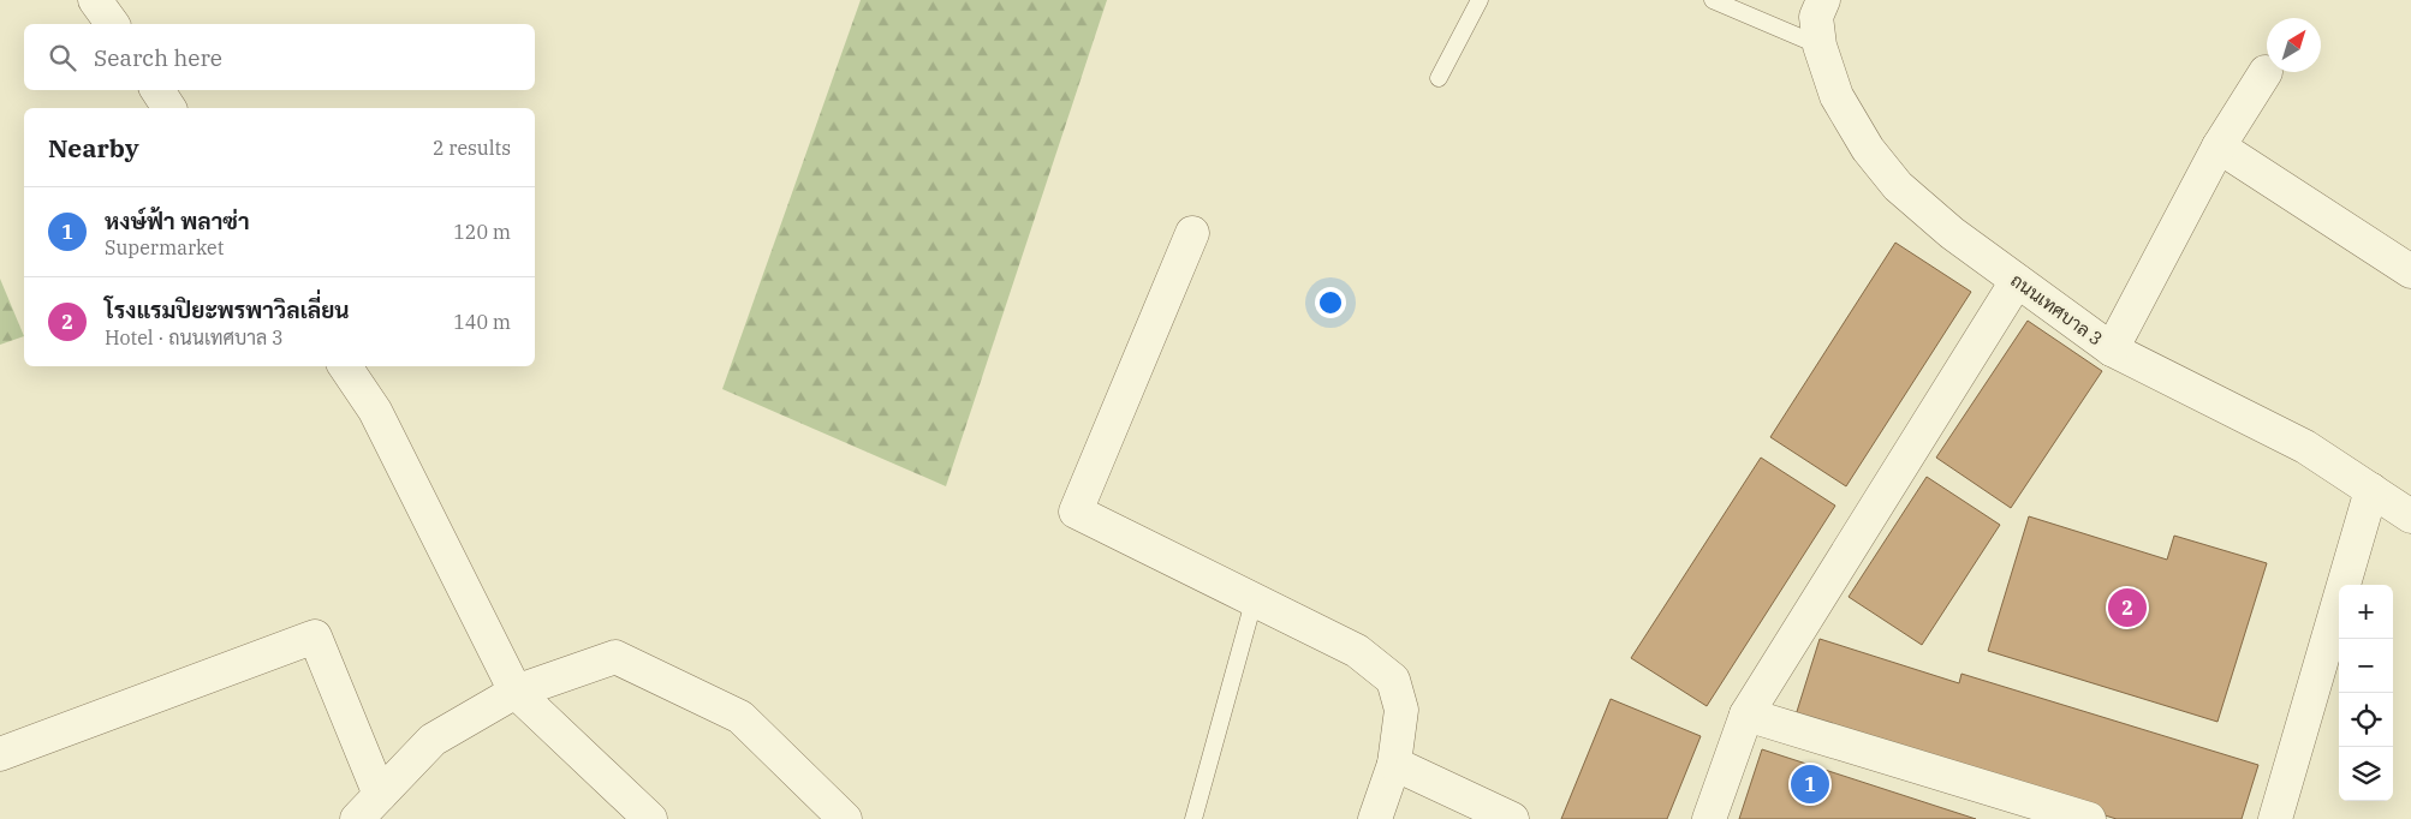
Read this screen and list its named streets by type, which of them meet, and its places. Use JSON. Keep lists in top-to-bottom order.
{
  "streets": {
    "street": ["ถนนเทศบาล 3"]
  },
  "north": "top right",
  "page": {
    "search": "Search here",
    "heading": ["Nearby", "2 results"],
    "list": [
      {
        "mark": "1",
        "name": "หงษ์ฟ้า พลาซ่า",
        "note": "Supermarket",
        "value": "120 m"
      },
      {
        "mark": "2",
        "name": "โรงแรมปิยะพรพาวิลเลี่ยน",
        "note": "Hotel · ถนนเทศบาล 3",
        "value": "140 m"
      }
    ],
    "map_buttons": ["+", "−"],
    "pins": ["2", "1"]
  }
}
